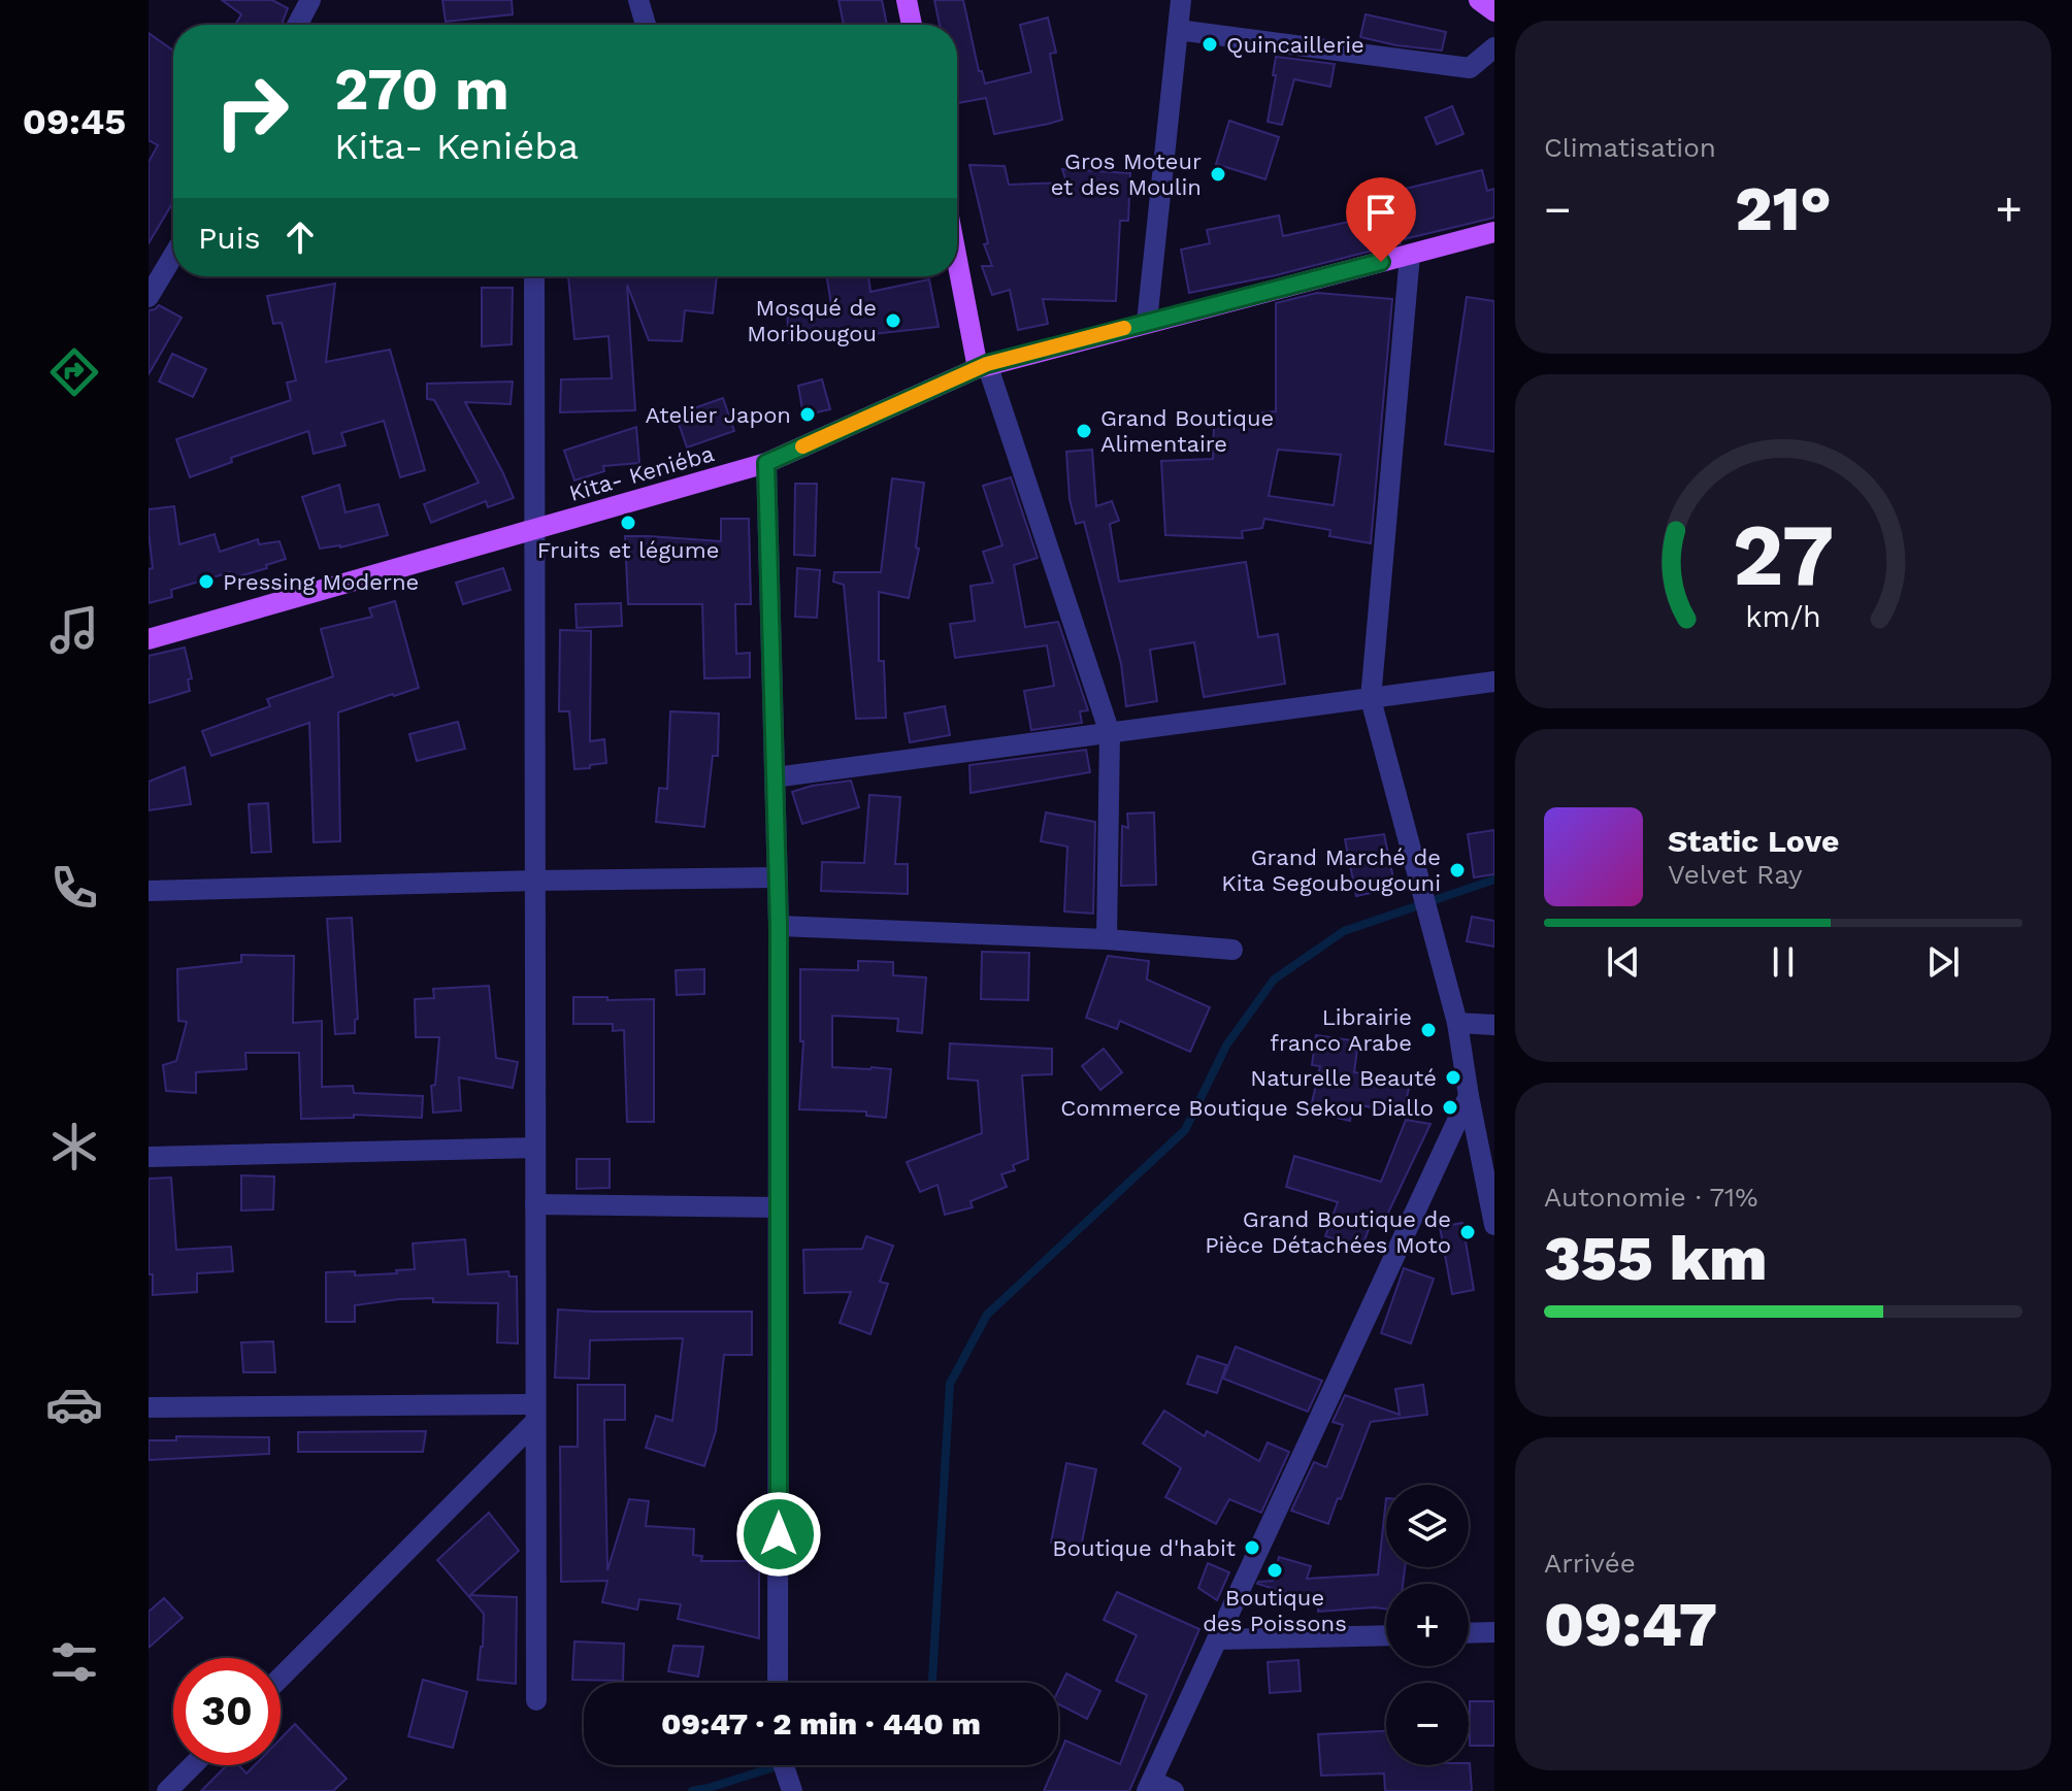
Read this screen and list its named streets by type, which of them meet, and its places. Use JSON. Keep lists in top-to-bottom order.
{
  "streets": {
    "main road": ["Kita- Keniéba"]
  },
  "places": [
    "Quincaillerie",
    "Gros Moteur et des Moulin",
    "Mosqué de Moribougou",
    "Atelier Japon",
    "Grand Boutique Alimentaire",
    "Fruits et légume",
    "Pressing Moderne",
    "Grand Marché de Kita Segoubougouni",
    "Librairie franco Arabe",
    "Naturelle Beauté",
    "Commerce Boutique Sekou Diallo",
    "Grand Boutique de Pièce Détachées Moto",
    "Boutique d'habit",
    "Boutique des Poissons"
  ],
  "page": {
    "tabs": "09:45",
    "tile": [
      "Climatisation",
      ["Autonomie · 71%", "355 km"],
      ["Arrivée", "09:47"]
    ],
    "turn": ["270 m", "Kita- Keniéba"],
    "heat": ["−", "21°", "+"],
    "then": "Puis",
    "song": ["Static Love", "Velvet Ray"],
    "map_buttons": ["+", "−"],
    "limit": "30",
    "trip": "09:47 · 2 min · 440 m",
    "gauge": ["27", "km/h"]
  }
}
